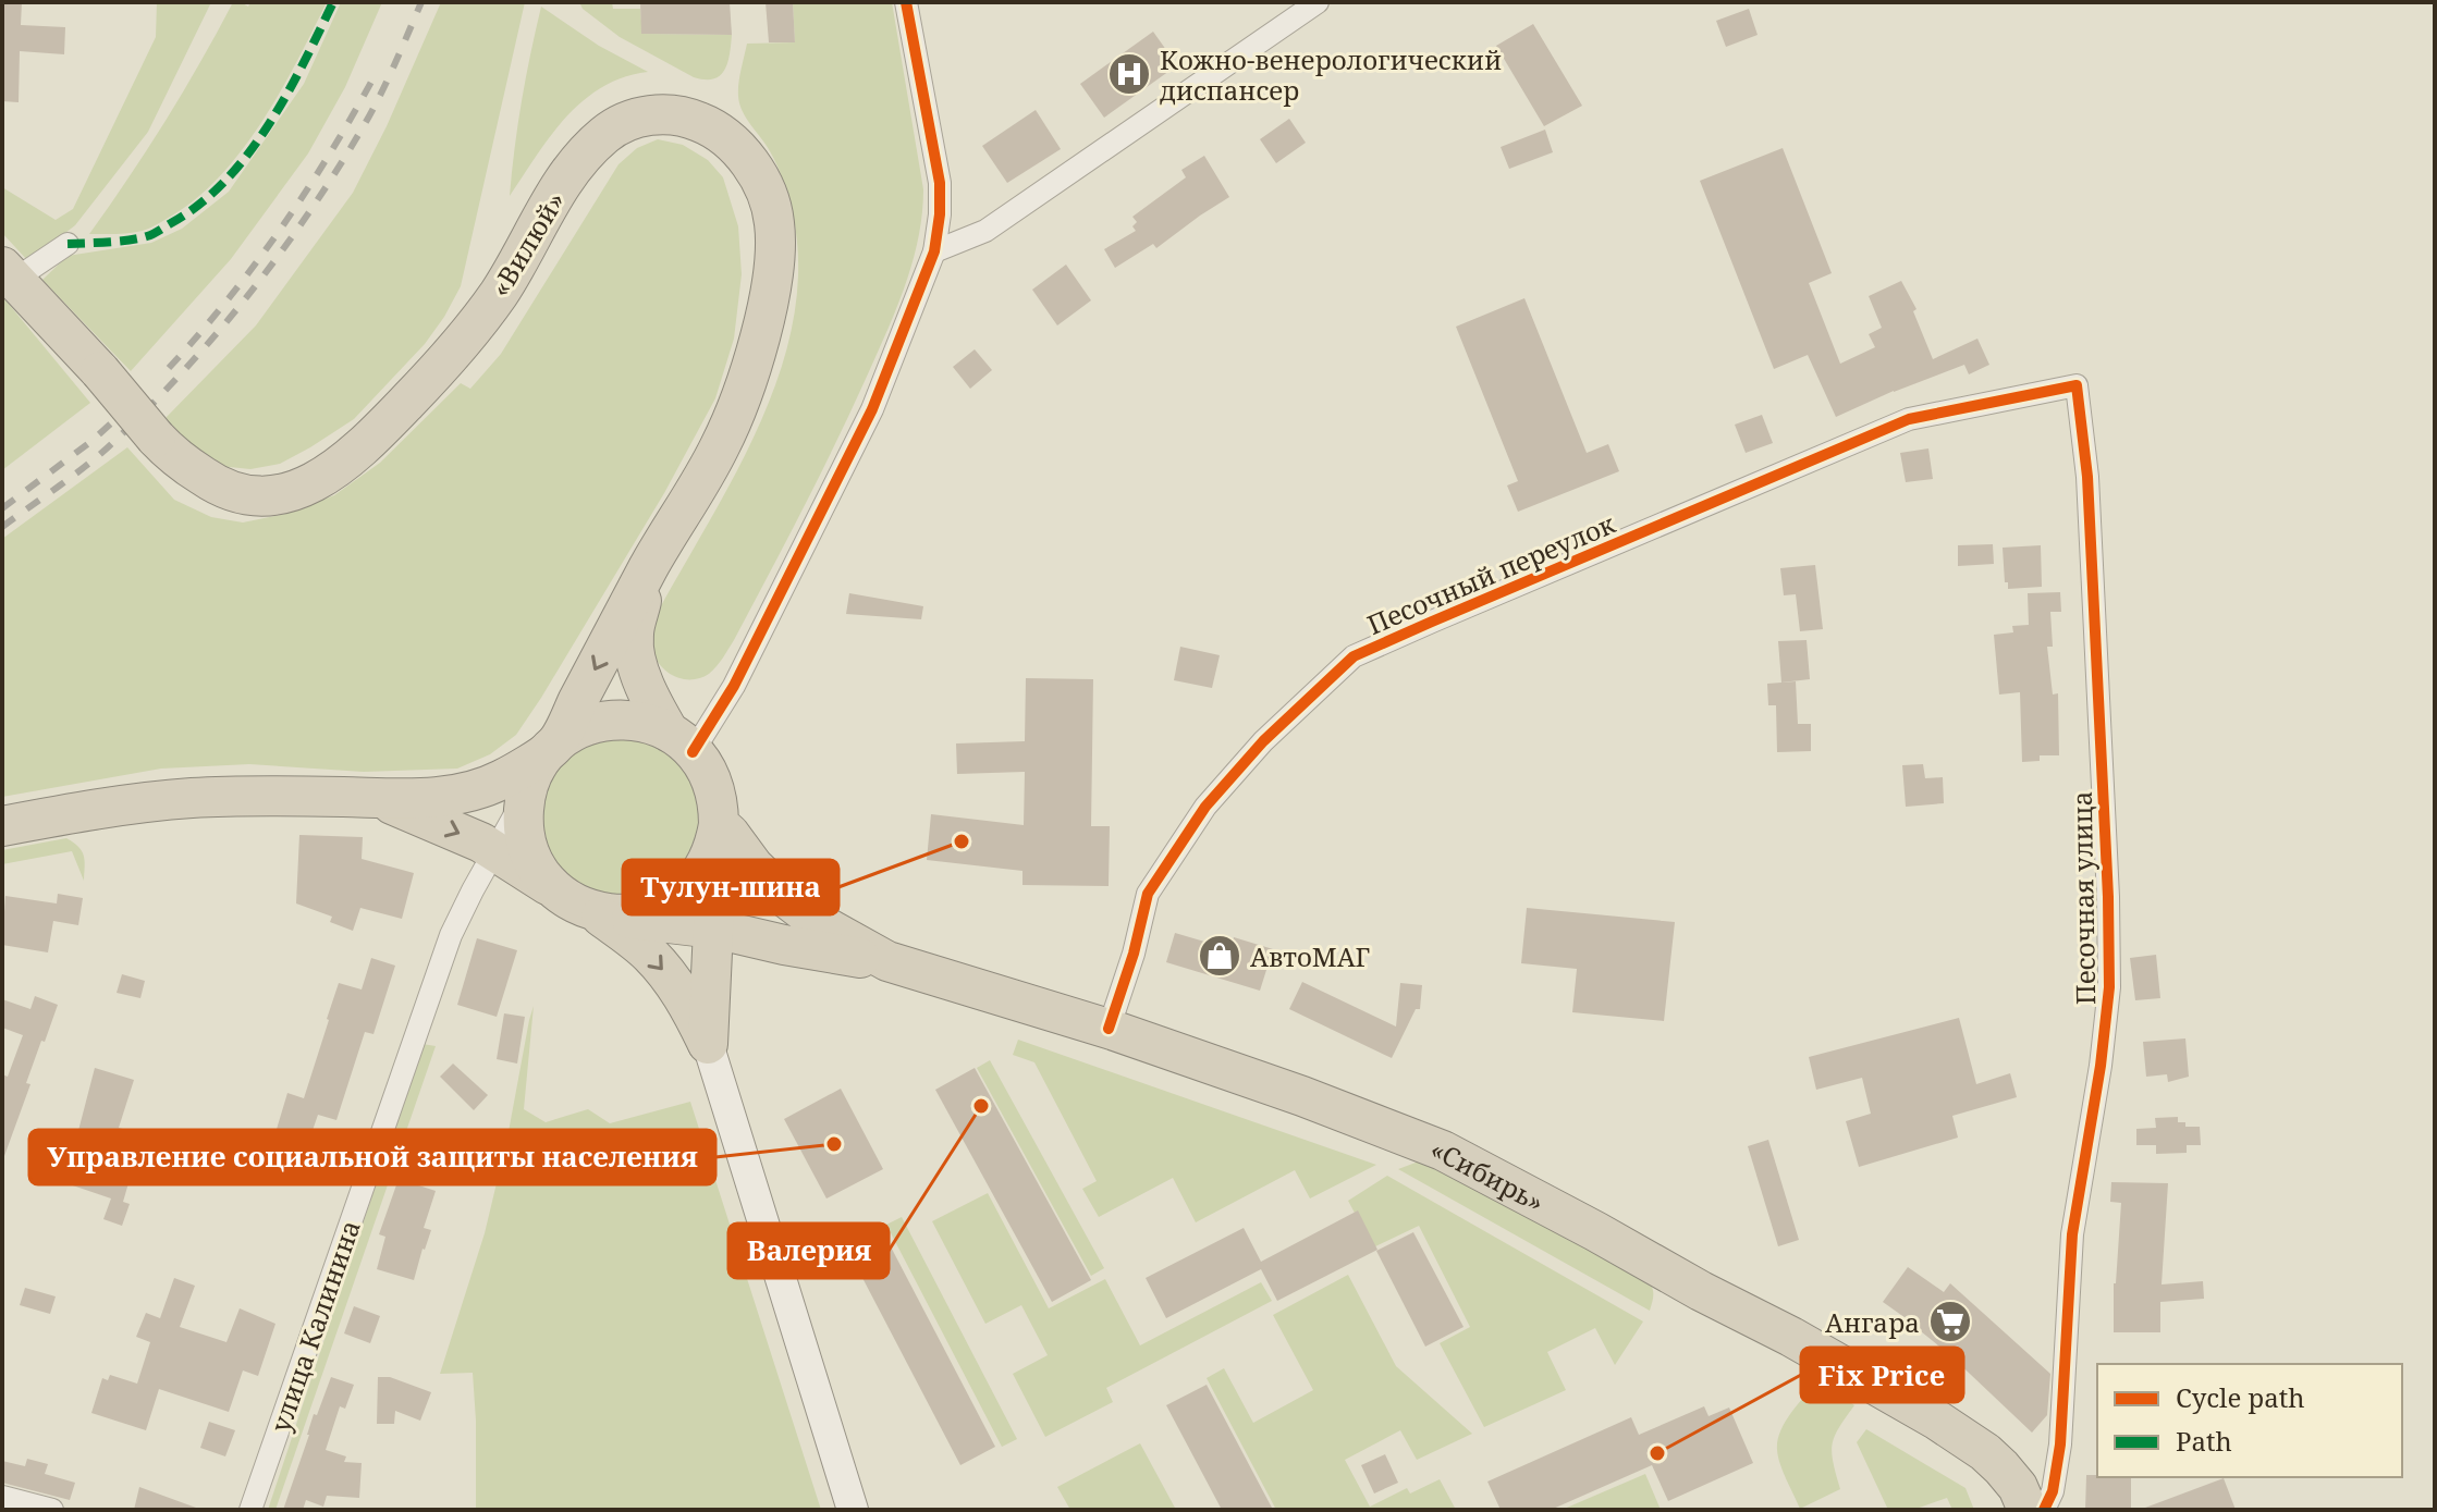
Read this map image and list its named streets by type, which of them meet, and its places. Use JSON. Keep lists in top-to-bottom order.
{
  "streets": {
    "highway": ["«Вилюй»", "«Сибирь»"],
    "street": ["Песочный переулок", "Песочная улица", "улица Калинина"]
  },
  "crossings": [
    ["Песочный переулок", "Песочная улица"],
    ["Песочный переулок", "«Сибирь»"]
  ],
  "places": {
    "hospital": ["Кожно-венерологический диспансер"],
    "other": [
      "Тулун-шина",
      "Валерия",
      "Управление социальной защиты населения",
      "Fix Price"
    ],
    "shop": ["АвтоМАГ"],
    "supermarket": ["Ангара"]
  },
  "legend": ["Cycle path", "Path"]
}
